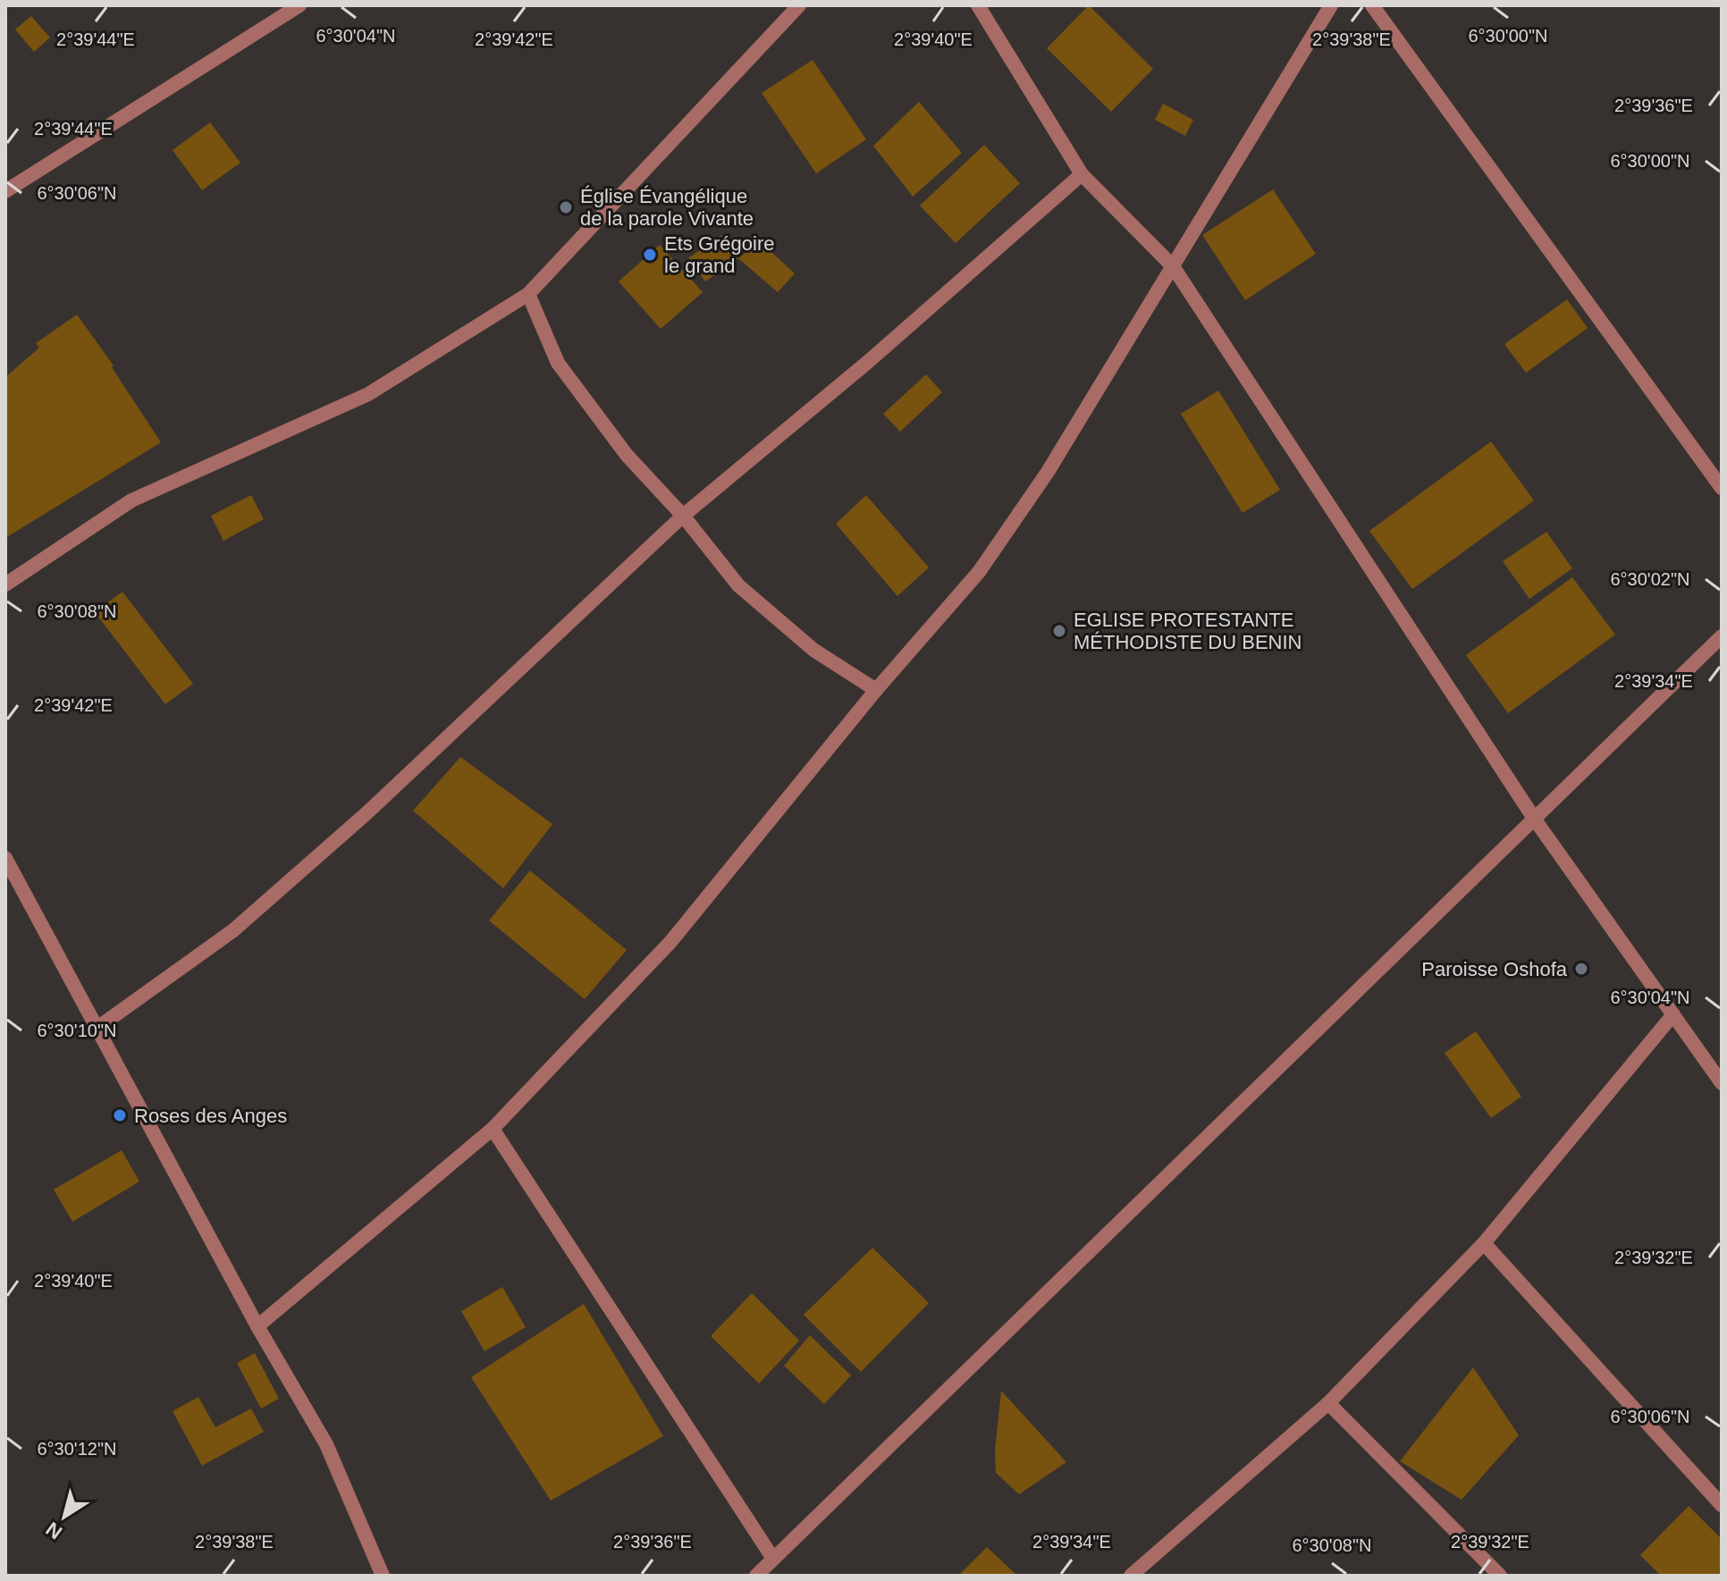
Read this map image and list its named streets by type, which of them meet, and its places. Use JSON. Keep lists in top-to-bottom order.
{
  "places": [
    "Église Évangélique de la parole Vivante",
    "Ets Grégoire le grand",
    "EGLISE PROTESTANTE MÉTHODISTE DU BENIN",
    "Paroisse Oshofa",
    "Roses des Anges"
  ],
  "north": "bottom left",
  "coordinates": [
    "6°30'00\"N",
    "6°30'04\"N",
    "2°39'44\"E",
    "2°39'42\"E",
    "2°39'40\"E",
    "2°39'38\"E",
    "2°39'36\"E",
    "6°30'06\"N",
    "6°30'02\"N",
    "6°30'08\"N",
    "2°39'34\"E",
    "6°30'10\"N",
    "2°39'32\"E",
    "6°30'12\"N"
  ]
}
